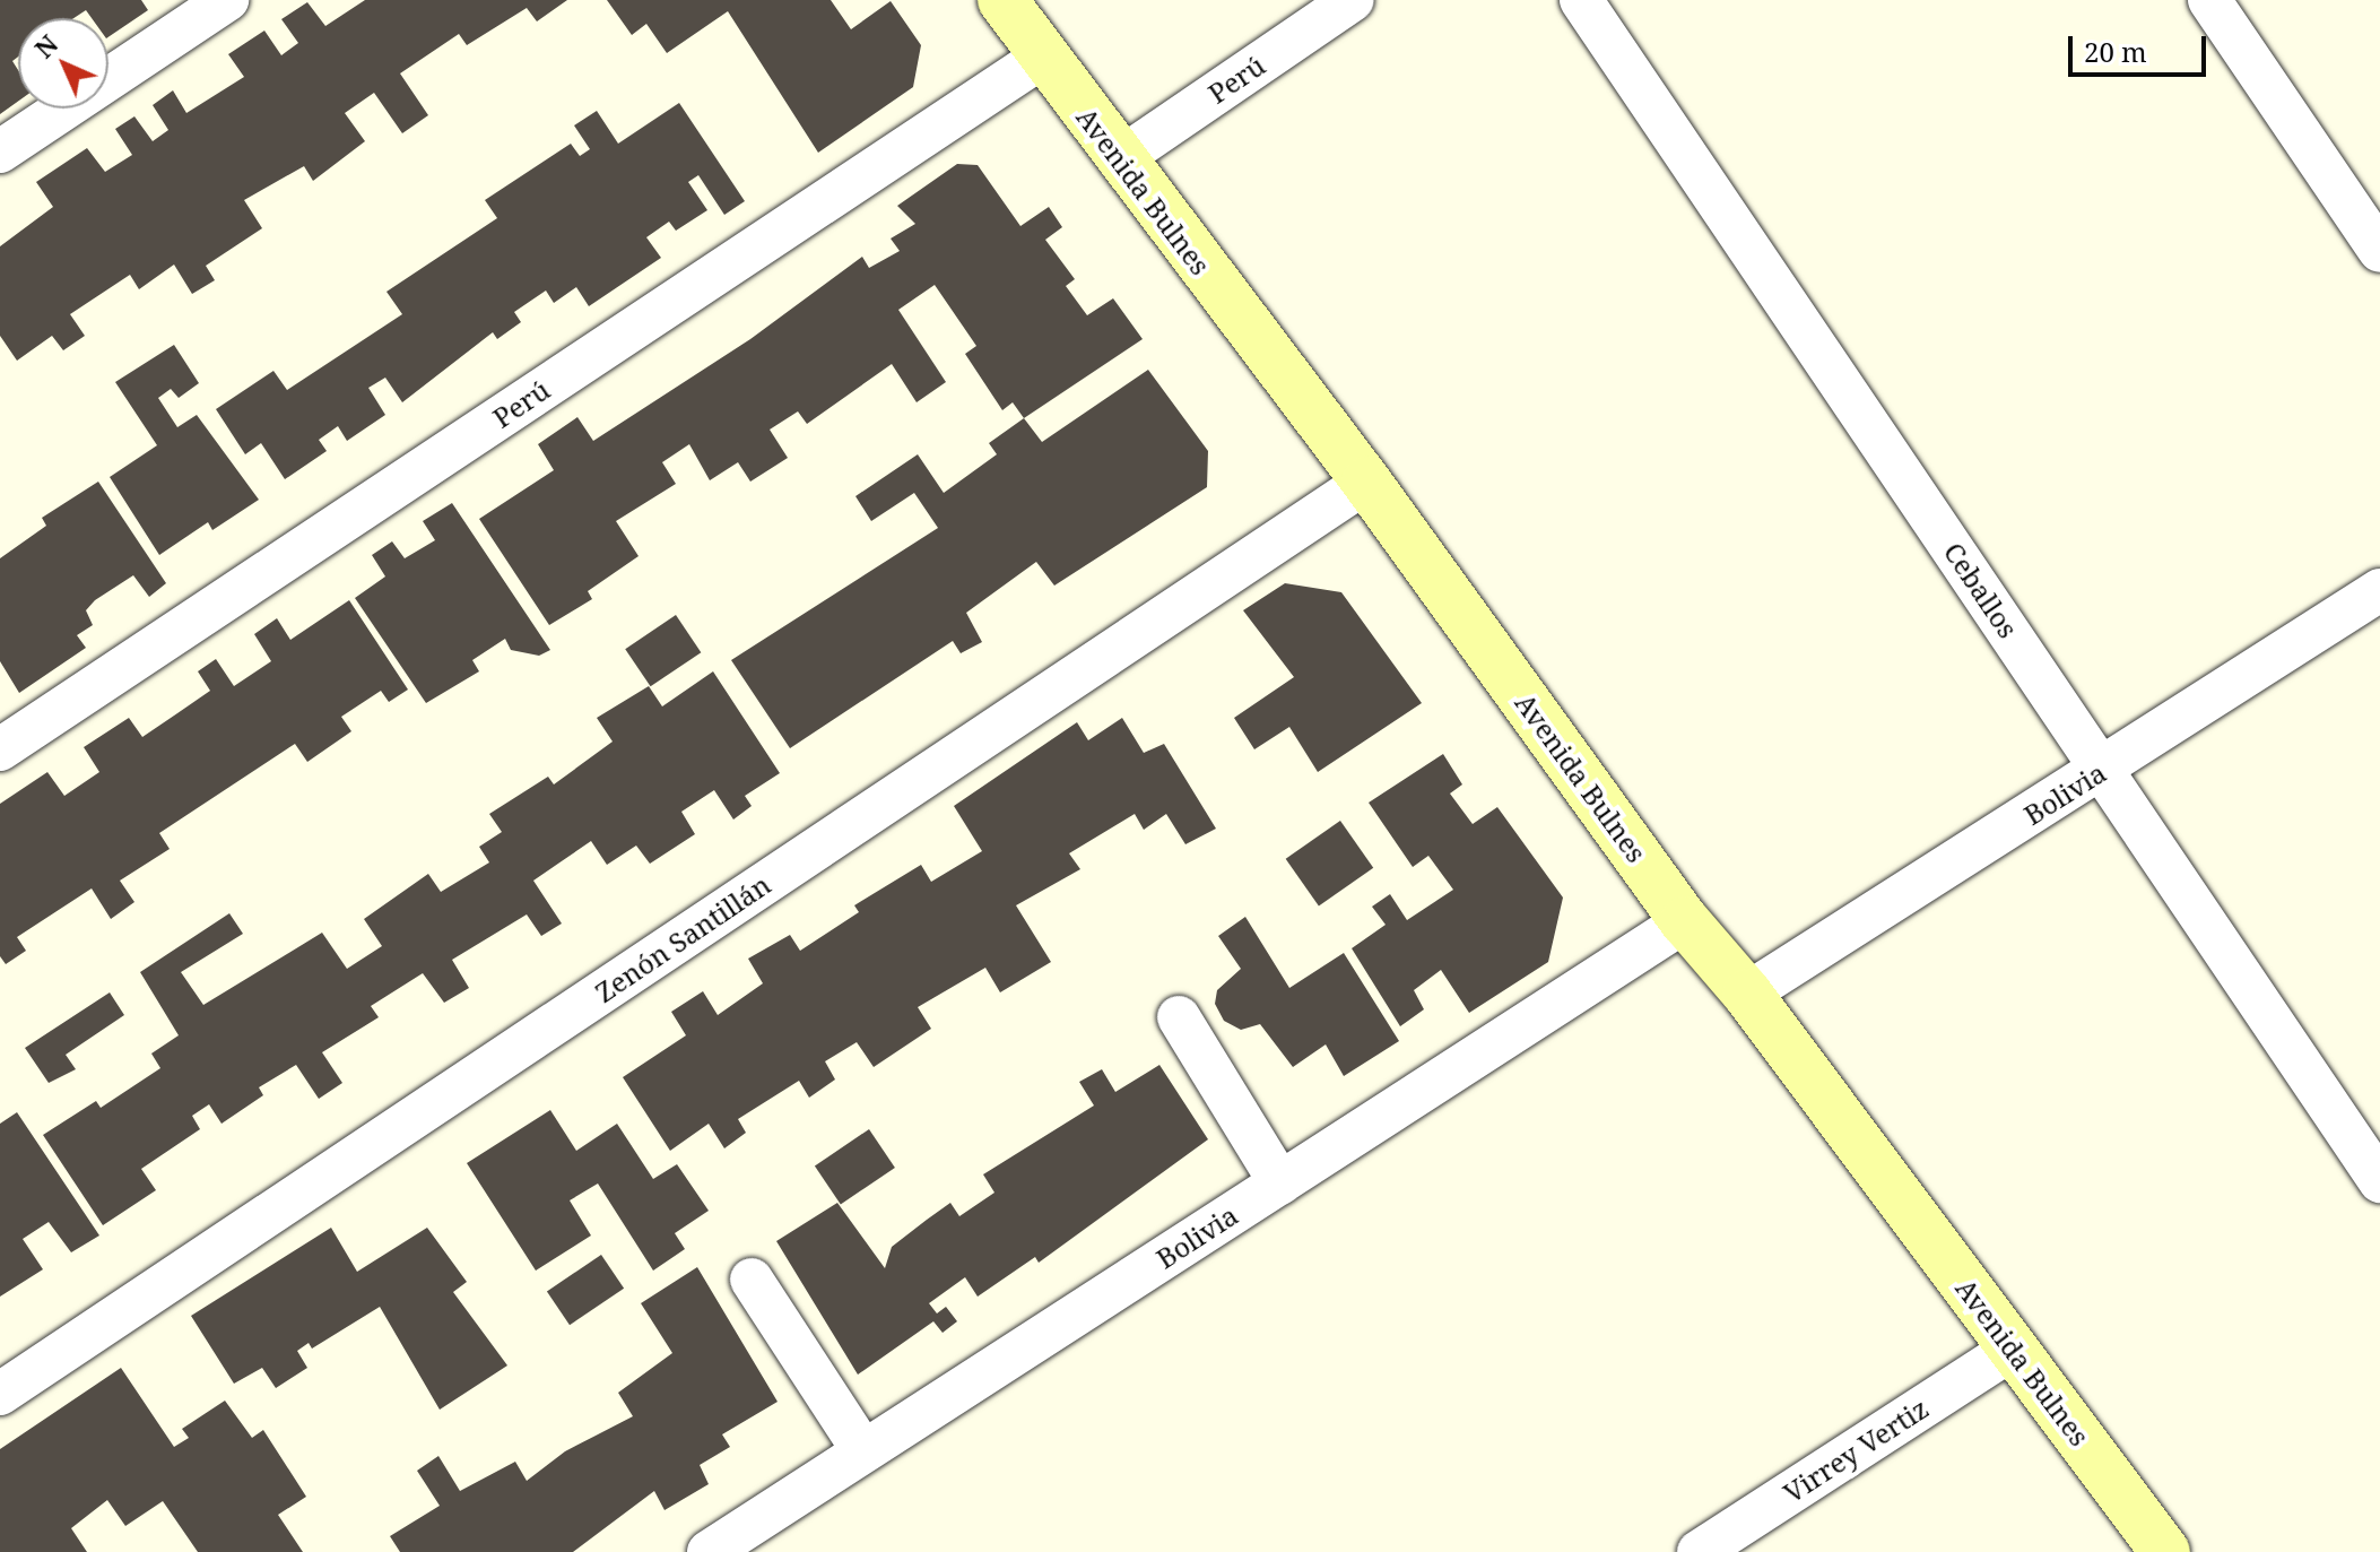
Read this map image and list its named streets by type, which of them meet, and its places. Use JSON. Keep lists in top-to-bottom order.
{
  "streets": {
    "street": [
      "Perú",
      "Avenida Bulnes",
      "Ceballos",
      "Bolivia",
      "Zenón Santillán",
      "Virrey Vertiz"
    ]
  },
  "crossings": [
    ["Perú", "Avenida Bulnes"],
    ["Avenida Bulnes", "Bolivia"],
    ["Avenida Bulnes", "Zenón Santillán"],
    ["Avenida Bulnes", "Virrey Vertiz"],
    ["Ceballos", "Bolivia"]
  ],
  "scale_bar": "20 m",
  "north": "top left"
}
